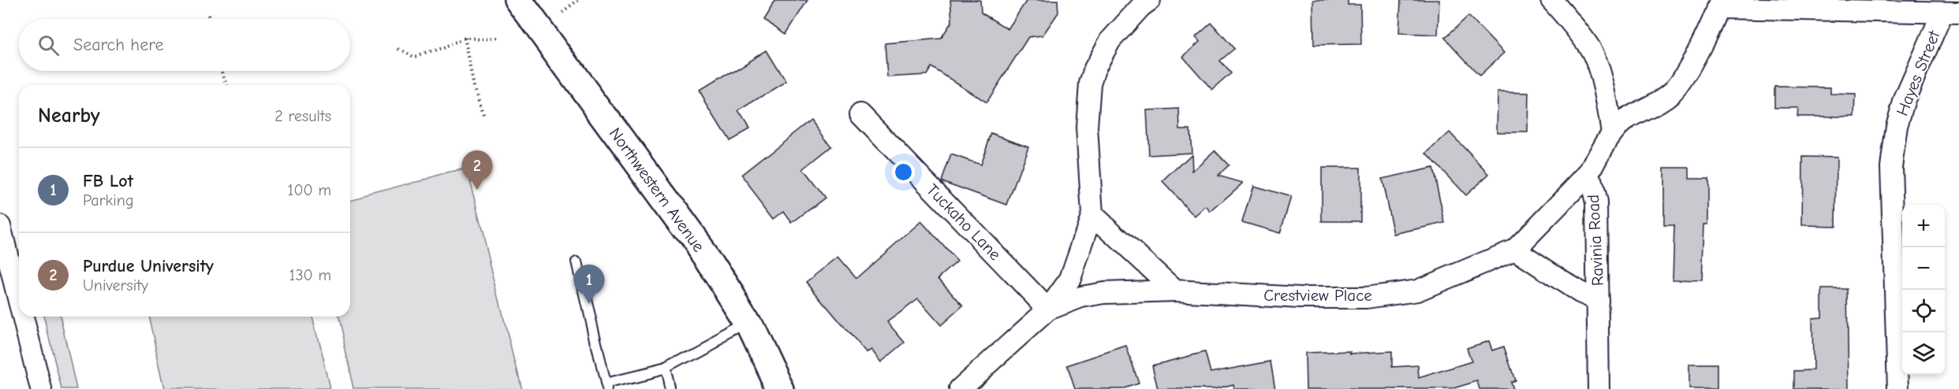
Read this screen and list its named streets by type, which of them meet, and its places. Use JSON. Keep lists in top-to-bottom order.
{
  "streets": {
    "main road": ["Northwestern Avenue"],
    "street": [
      "Hayes Street",
      "Tuckaho Lane",
      "Ravinia Road",
      "Crestview Place"
    ]
  },
  "crossings": [
    ["Tuckaho Lane", "Crestview Place"],
    ["Ravinia Road", "Crestview Place"]
  ],
  "page": {
    "search": "Search here",
    "heading": ["Nearby", "2 results"],
    "list": [
      {
        "mark": "1",
        "name": "FB Lot",
        "note": "Parking",
        "value": "100 m"
      },
      {
        "mark": "2",
        "name": "Purdue University",
        "note": "University",
        "value": "130 m"
      }
    ],
    "pins": ["2", "1"],
    "map_buttons": ["+", "−"]
  }
}
